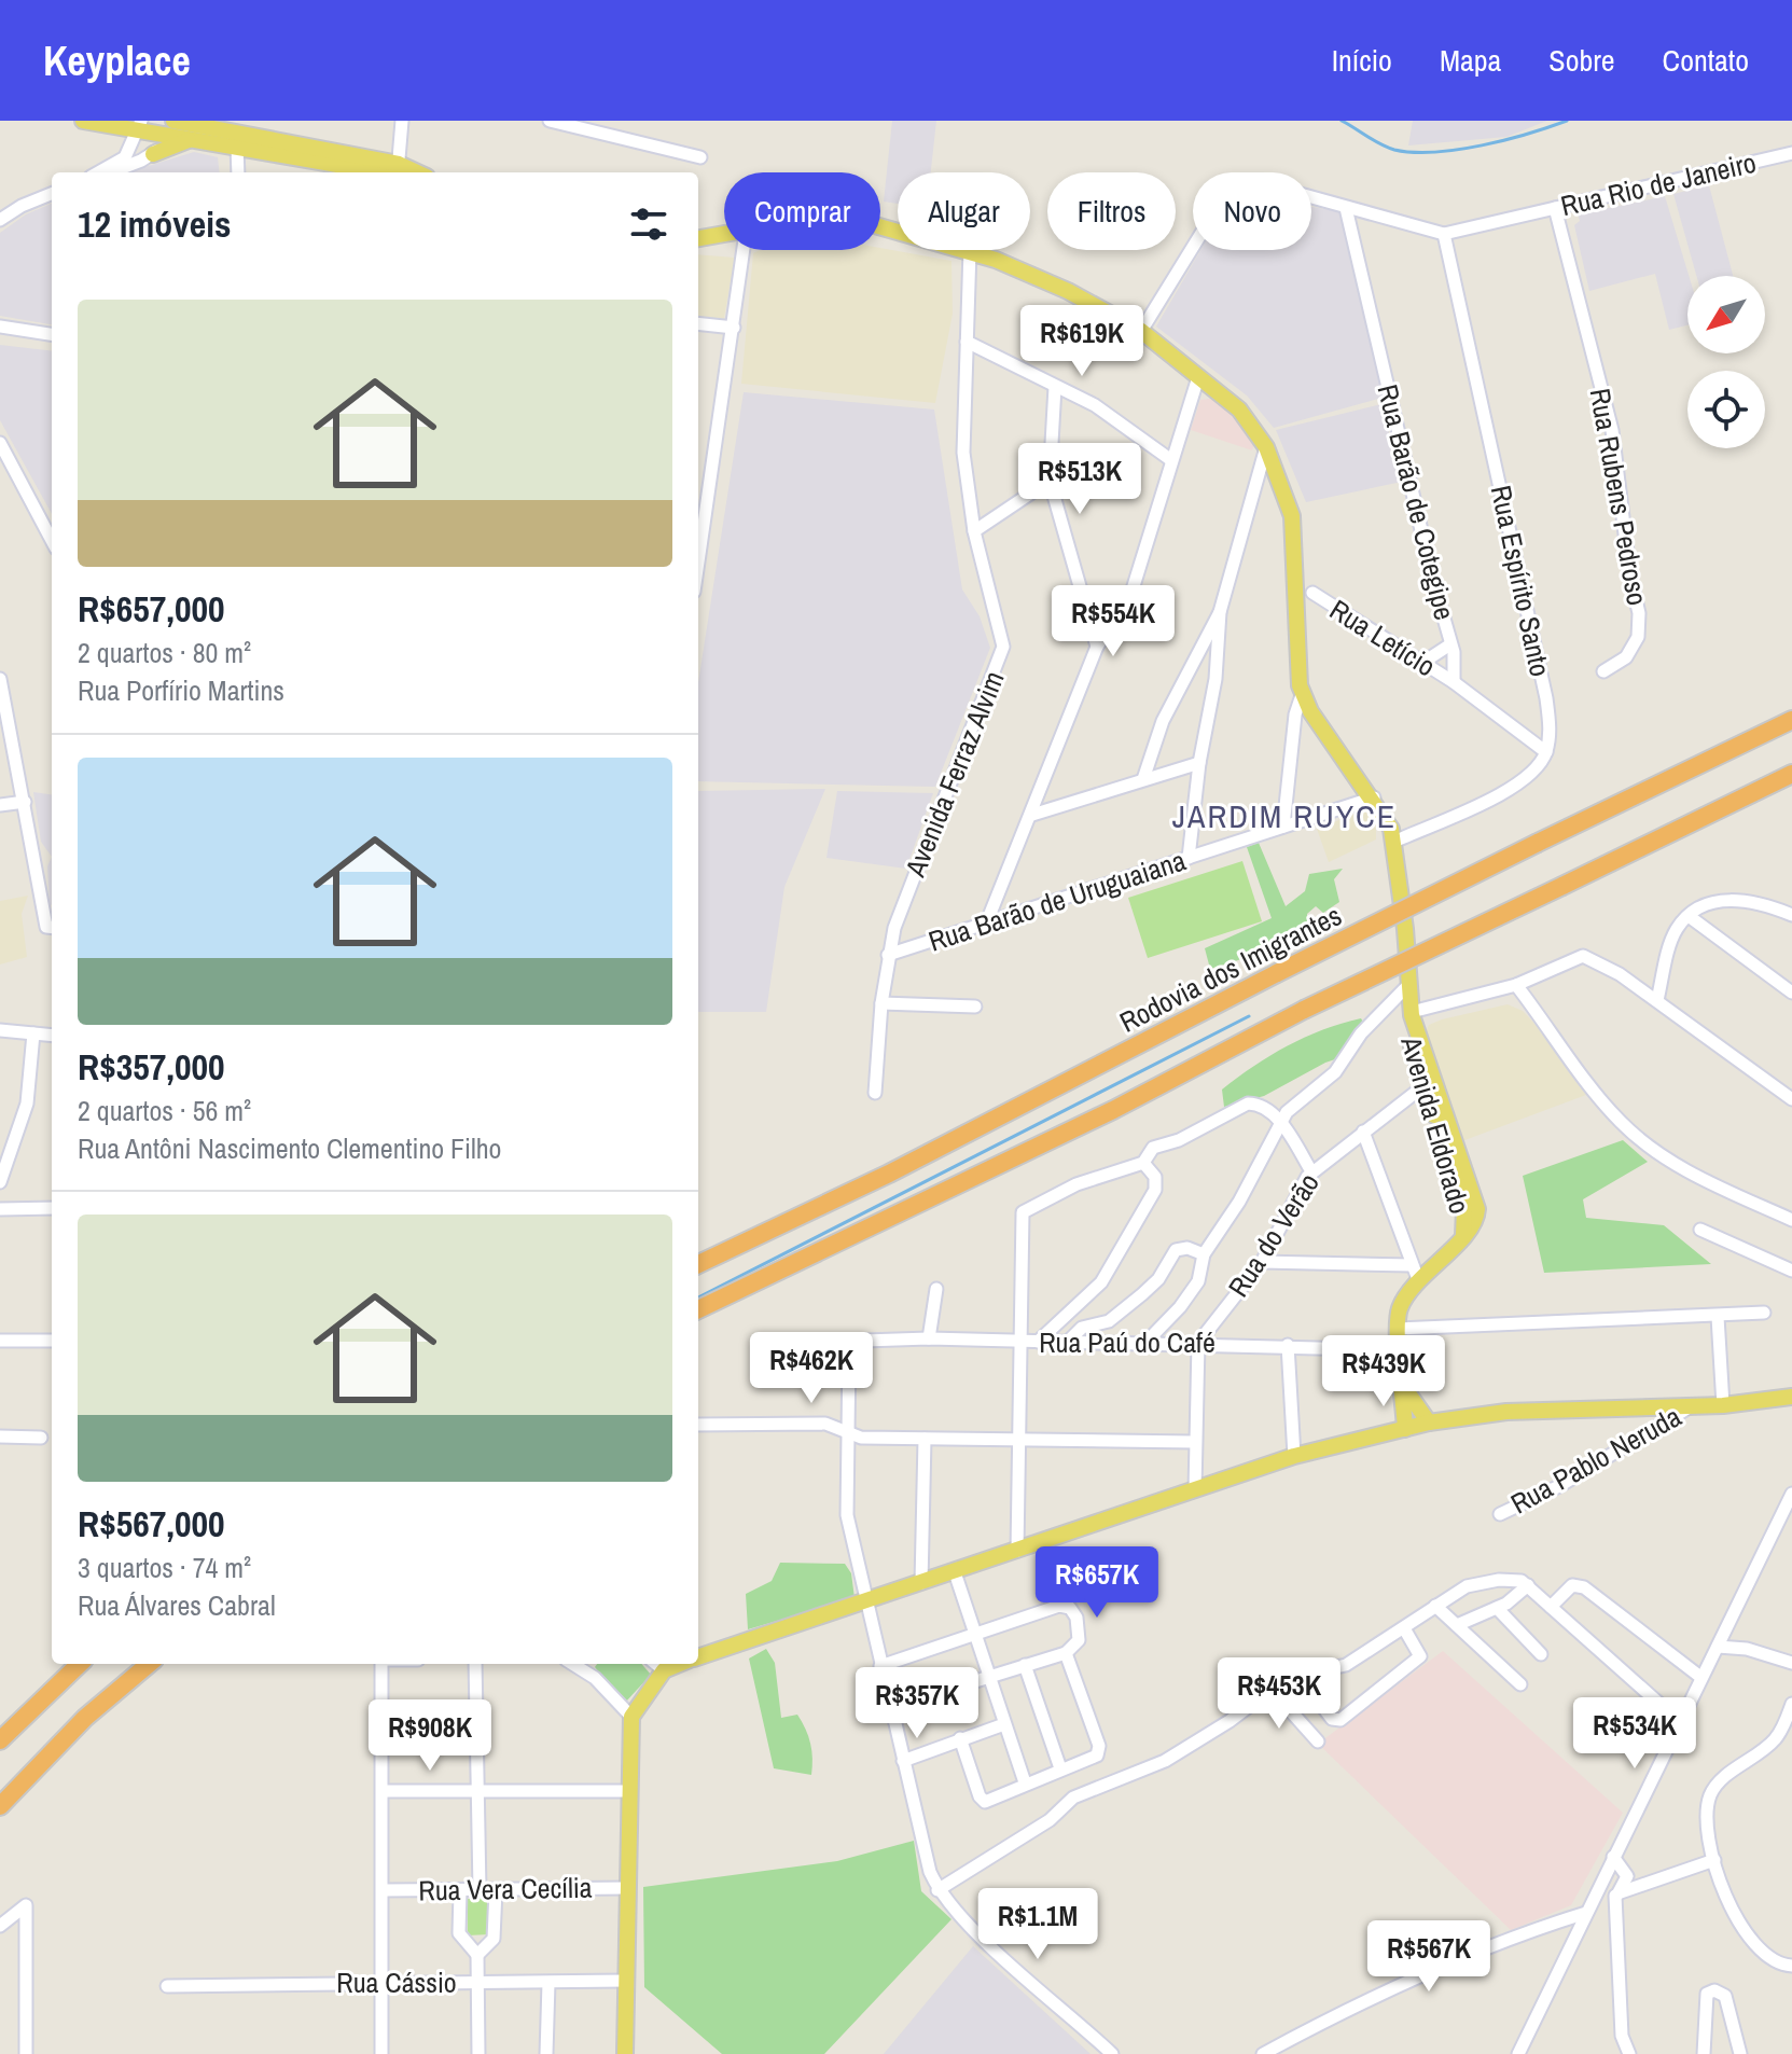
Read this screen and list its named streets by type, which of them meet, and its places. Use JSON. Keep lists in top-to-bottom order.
{
  "streets": {
    "highway": ["Rodovia dos Imigrantes"],
    "main road": ["Avenida Eldorado"],
    "street": [
      "Rua Rio de Janeiro",
      "Rua Rubens Pedroso",
      "Rua Barão de Cotegipe",
      "Rua Espírito Santo",
      "Rua Letício",
      "Avenida Ferraz Alvim",
      "Rua Barão de Uruguaiana",
      "Rua do Verão",
      "Rua Paú do Café",
      "Rua Pablo Neruda",
      "Rua Vera Cecília",
      "Rua Cássio"
    ]
  },
  "crossings": [
    ["Rua Rio de Janeiro", "Rua Rubens Pedroso"],
    ["Rua Rio de Janeiro", "Rua Barão de Cotegipe"],
    ["Rua Rio de Janeiro", "Rua Espírito Santo"],
    ["Rua Barão de Cotegipe", "Rua Letício"],
    ["Avenida Ferraz Alvim", "Rua Barão de Uruguaiana"],
    ["Rua Barão de Uruguaiana", "Avenida Eldorado"],
    ["Avenida Eldorado", "Rua do Verão"],
    ["Avenida Eldorado", "Rua Paú do Café"],
    ["Rua do Verão", "Rua Paú do Café"]
  ],
  "districts": ["JARDIM RUYCE"],
  "north": "bottom left",
  "page": {
    "header": "Keyplace",
    "nav": [
      "Início",
      "Mapa",
      "Sobre",
      "Contato"
    ],
    "chip": [
      "Comprar",
      "Alugar",
      "Filtros",
      "Novo"
    ],
    "heading": "12 imóveis",
    "list": [
      {
        "name": "R$657,000",
        "note": "2 quartos · 80 m² · Rua Porfírio Martins"
      },
      {
        "name": "R$357,000",
        "note": "2 quartos · 56 m² · Rua Antôni Nascimento Clementino Filho"
      },
      {
        "name": "R$567,000",
        "note": "3 quartos · 74 m² · Rua Álvares Cabral"
      }
    ],
    "price": [
      "R$619K",
      "R$513K",
      "R$554K",
      "R$462K",
      "R$439K",
      "R$657K",
      "R$453K",
      "R$357K",
      "R$534K",
      "R$908K",
      "R$1.1M",
      "R$567K"
    ]
  }
}
